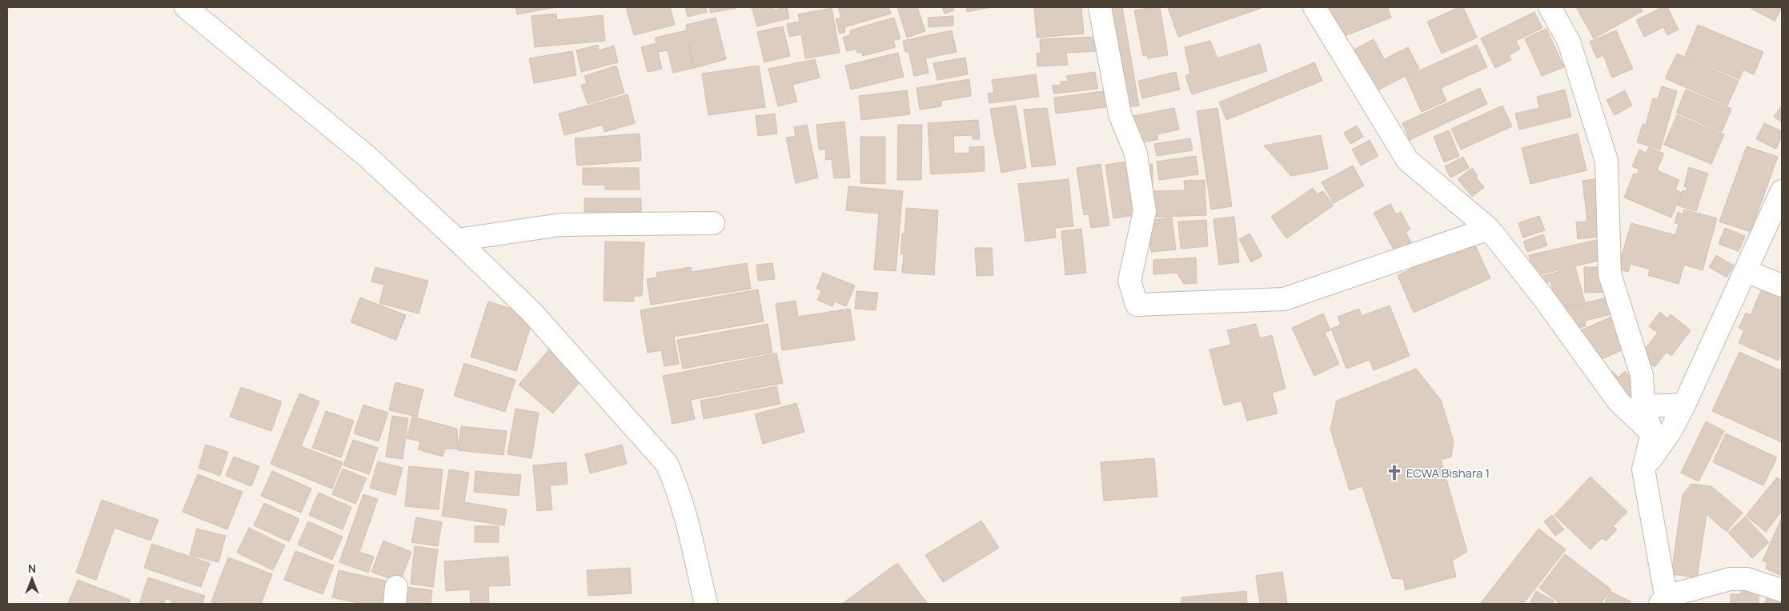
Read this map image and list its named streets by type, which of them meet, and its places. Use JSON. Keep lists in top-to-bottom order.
{
  "places": {
    "church": ["ECWA Bishara 1"]
  },
  "north": "top"
}
